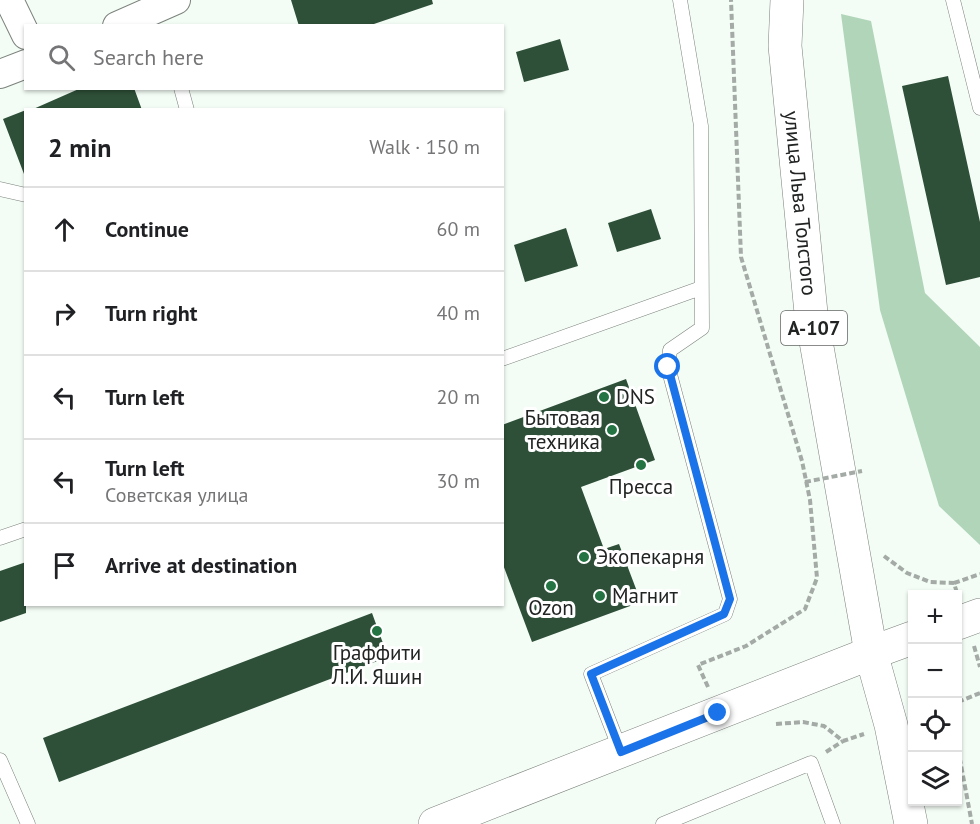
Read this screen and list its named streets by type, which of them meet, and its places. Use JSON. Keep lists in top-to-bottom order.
{
  "streets": {
    "main road": ["улица Льва Толстого", "А-107"]
  },
  "crossings": [
    ["улица Льва Толстого", "А-107"]
  ],
  "places": [
    "DNS",
    "Бытовая техника",
    "Пресса",
    "Экопекарня",
    "Ozon",
    "Магнит",
    "Граффити Л.И. Яшин"
  ],
  "page": {
    "search": "Search here",
    "heading": ["2 min", "Walk · 150 m"],
    "list": [
      ["Continue", "60 m"],
      ["Turn right", "40 m"],
      ["Turn left", "20 m"],
      ["Turn left", "Советская улица", "30 m"],
      "Arrive at destination"
    ],
    "map_buttons": ["+", "−"]
  }
}
